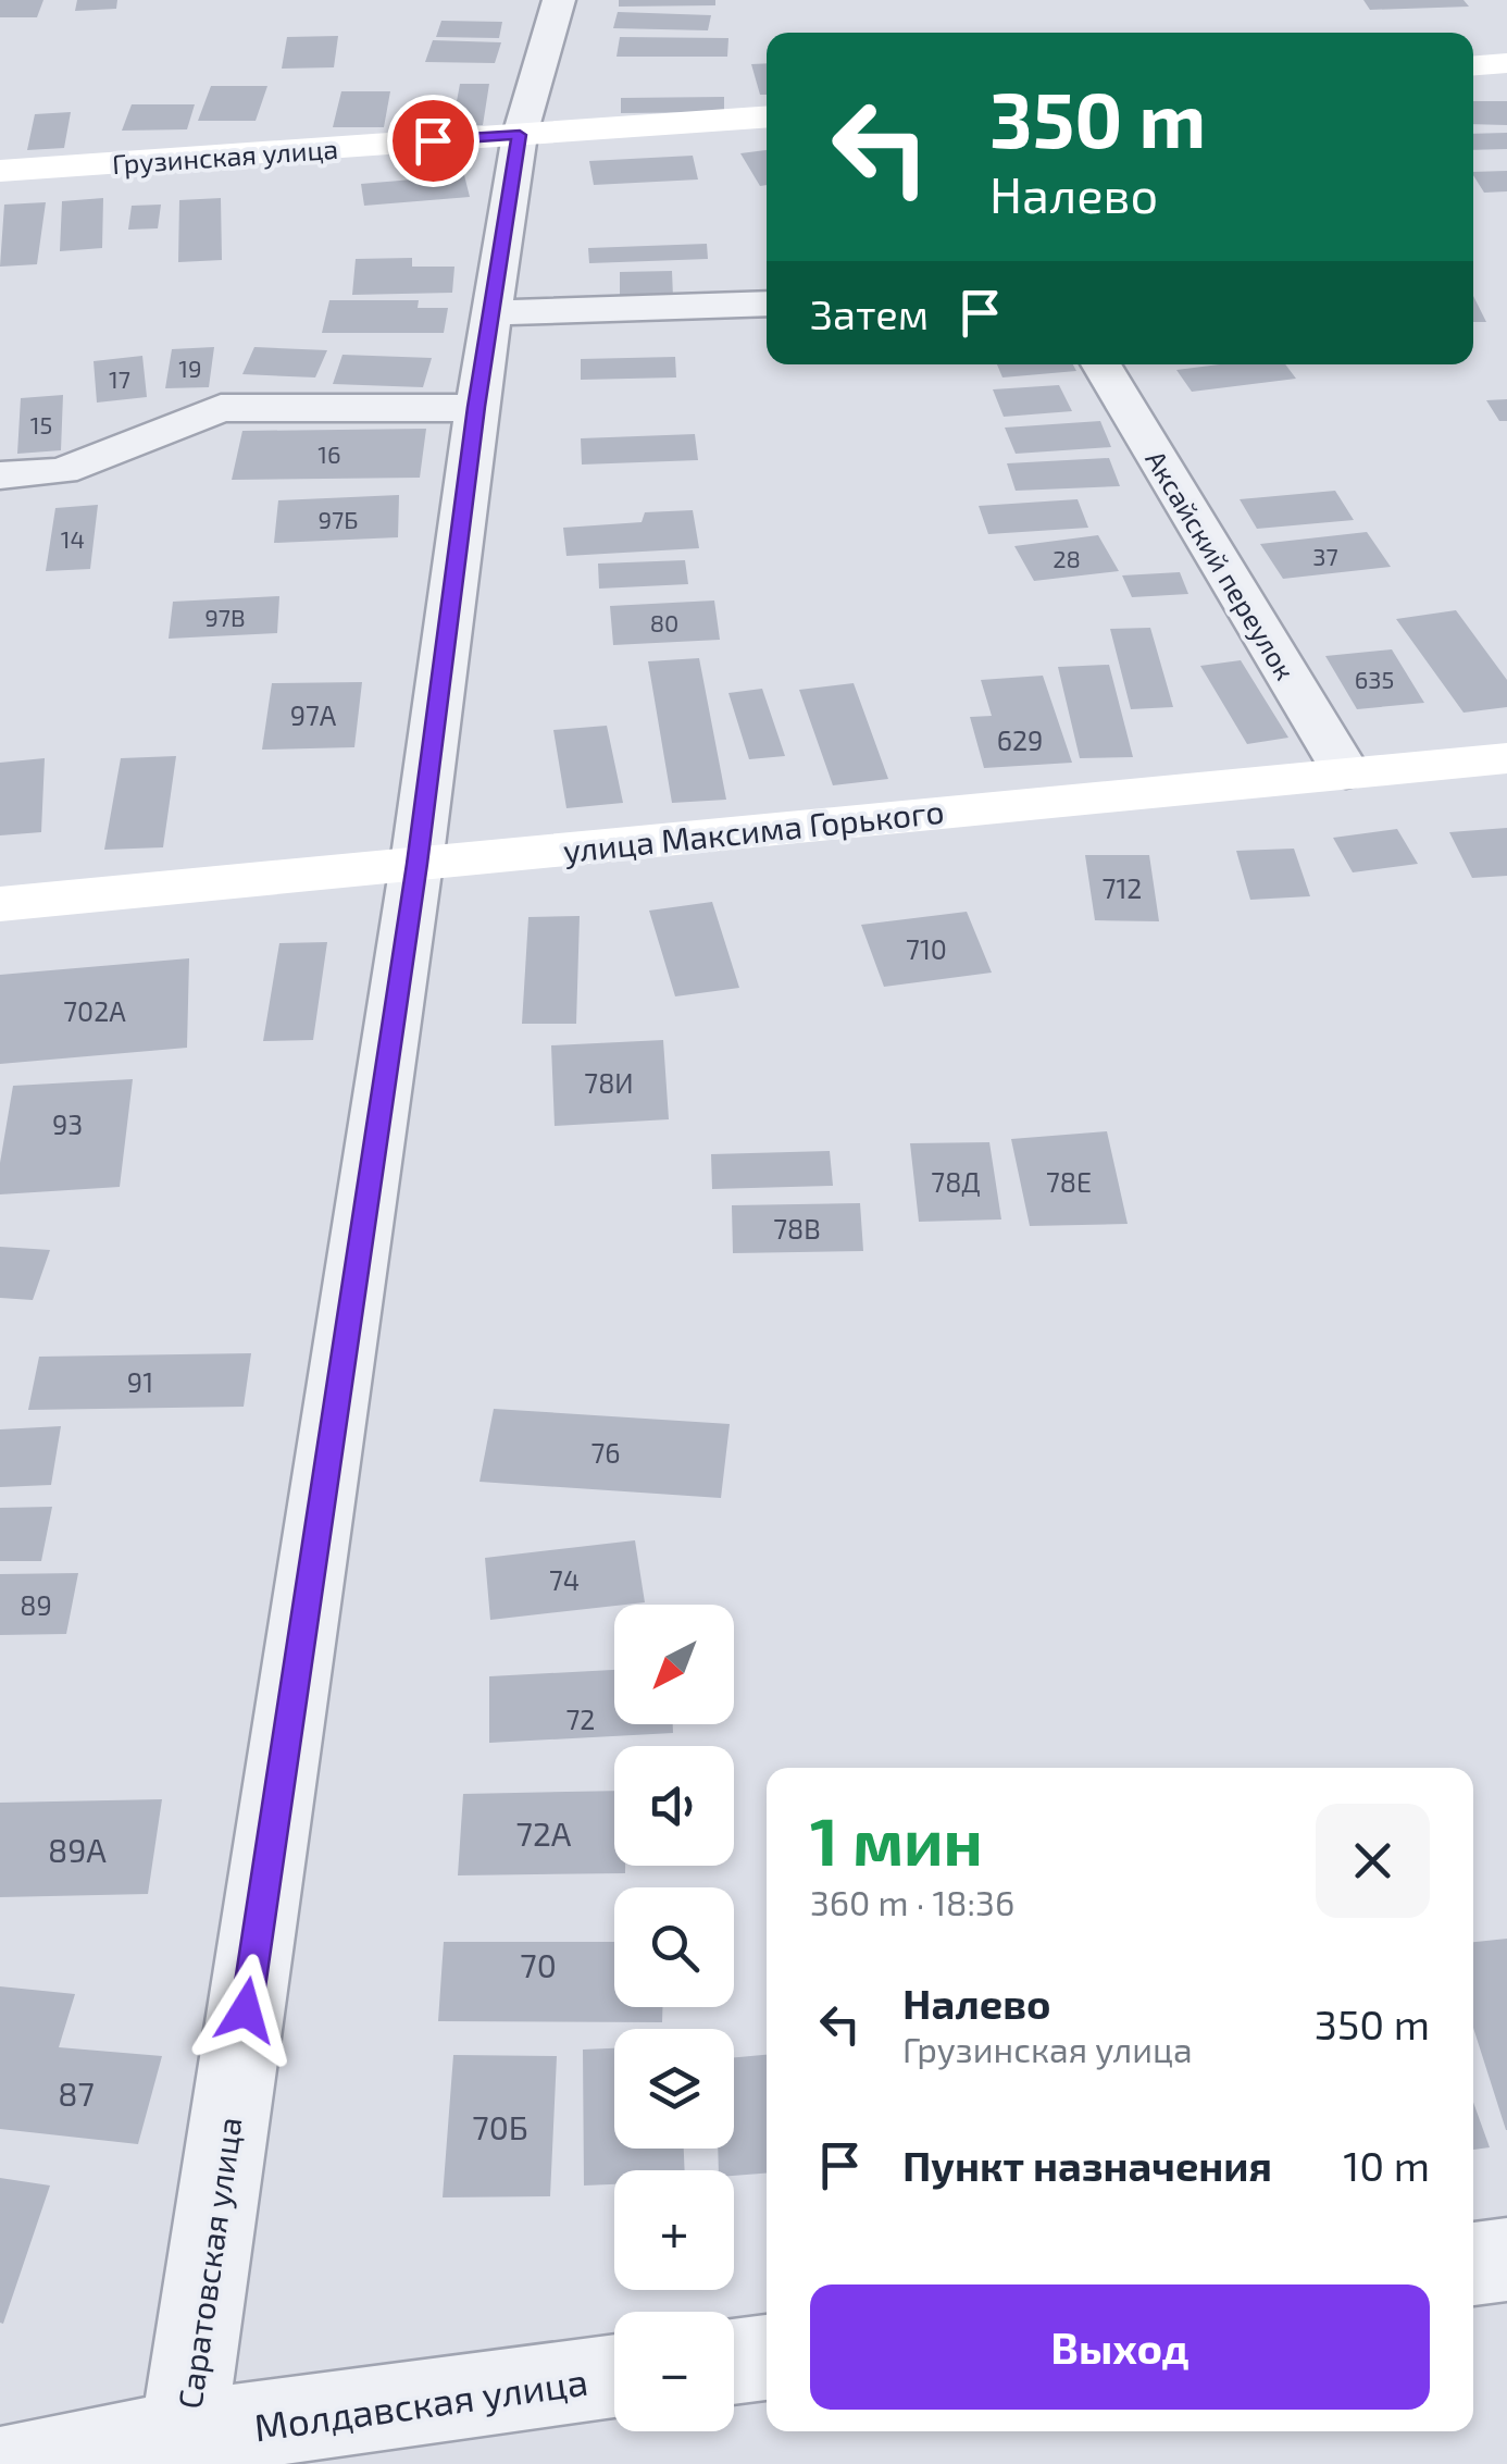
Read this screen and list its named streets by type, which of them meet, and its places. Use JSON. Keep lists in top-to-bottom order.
{
  "streets": {
    "main road": ["Грузинская улица", "улица Максима Горького"],
    "street": ["Аксайский переулок", "Саратовская улица", "Молдавская улица"]
  },
  "crossings": [
    ["Грузинская улица", "Саратовская улица"],
    ["Аксайский переулок", "улица Максима Горького"],
    ["улица Максима Горького", "Саратовская улица"],
    ["Саратовская улица", "Молдавская улица"]
  ],
  "house_numbers": [
    "19",
    "17",
    "15",
    "16",
    "97Б",
    "14",
    "37",
    "28",
    "97В",
    "80",
    "635",
    "97А",
    "629",
    "712",
    "710",
    "702А",
    "78И",
    "93",
    "78Д",
    "78Е",
    "78В",
    "91",
    "76",
    "74",
    "89",
    "72",
    "72А",
    "89А",
    "70",
    "87",
    "70Б"
  ],
  "north": "bottom left",
  "page": {
    "turn": ["350 m", "Налево"],
    "then": "Затем",
    "map_buttons": ["+", "−"],
    "heading": ["1 мин", "360 m · 18:36"],
    "list": [
      {
        "name": "Налево",
        "note": "Грузинская улица",
        "value": "350 m"
      },
      {
        "name": "Пункт назначения",
        "value": "10 m"
      }
    ],
    "buttons": "Выход"
  }
}
